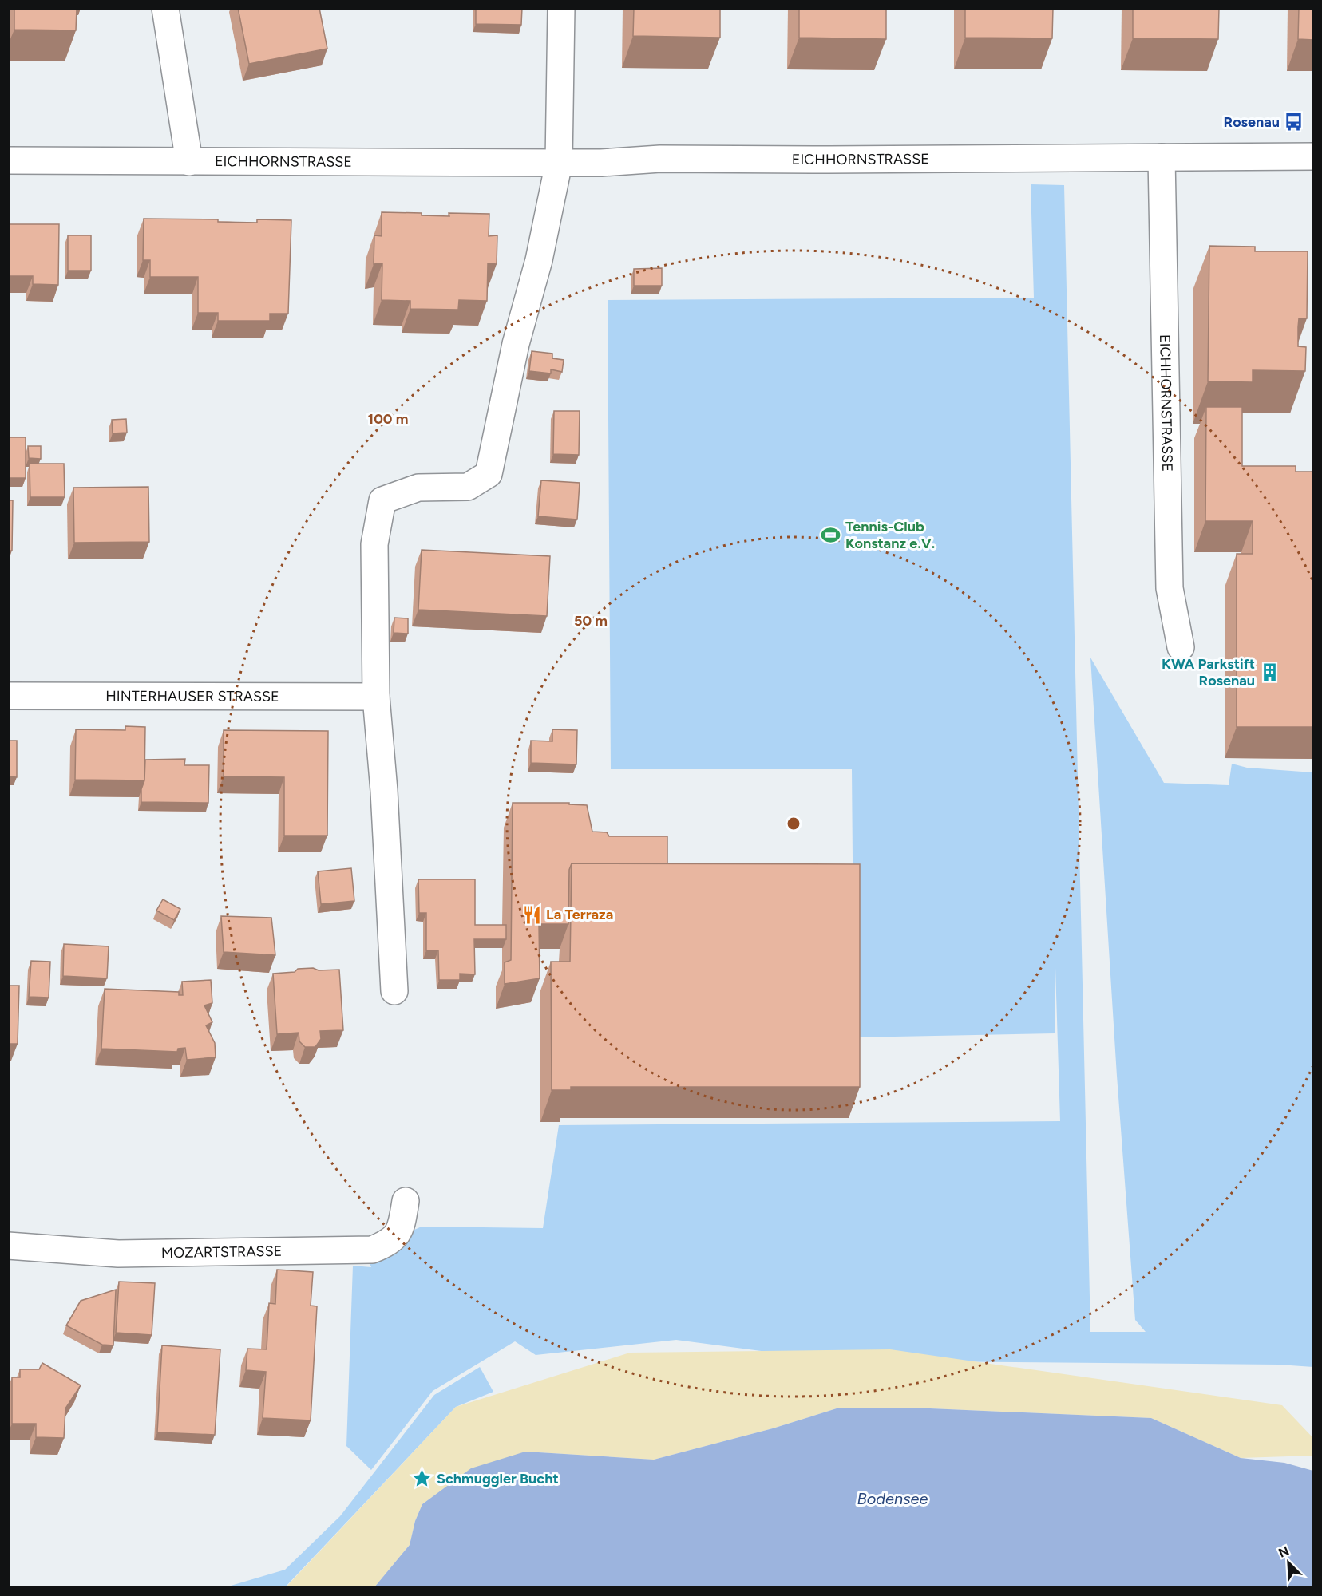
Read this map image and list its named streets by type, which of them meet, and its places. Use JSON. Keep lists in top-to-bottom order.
{
  "streets": {
    "street": ["EICHHORNSTRASSE", "HINTERHAUSER STRASSE", "MOZARTSTRASSE"]
  },
  "water": ["Bodensee"],
  "places": {
    "bus stop": ["Rosenau"],
    "sports": ["Tennis-Club Konstanz e.V."],
    "building": ["KWA Parkstift Rosenau"],
    "restaurant": ["La Terraza"],
    "place": ["Schmuggler Bucht"]
  },
  "north": "top left",
  "rings": ["100 m", "50 m"]
}
